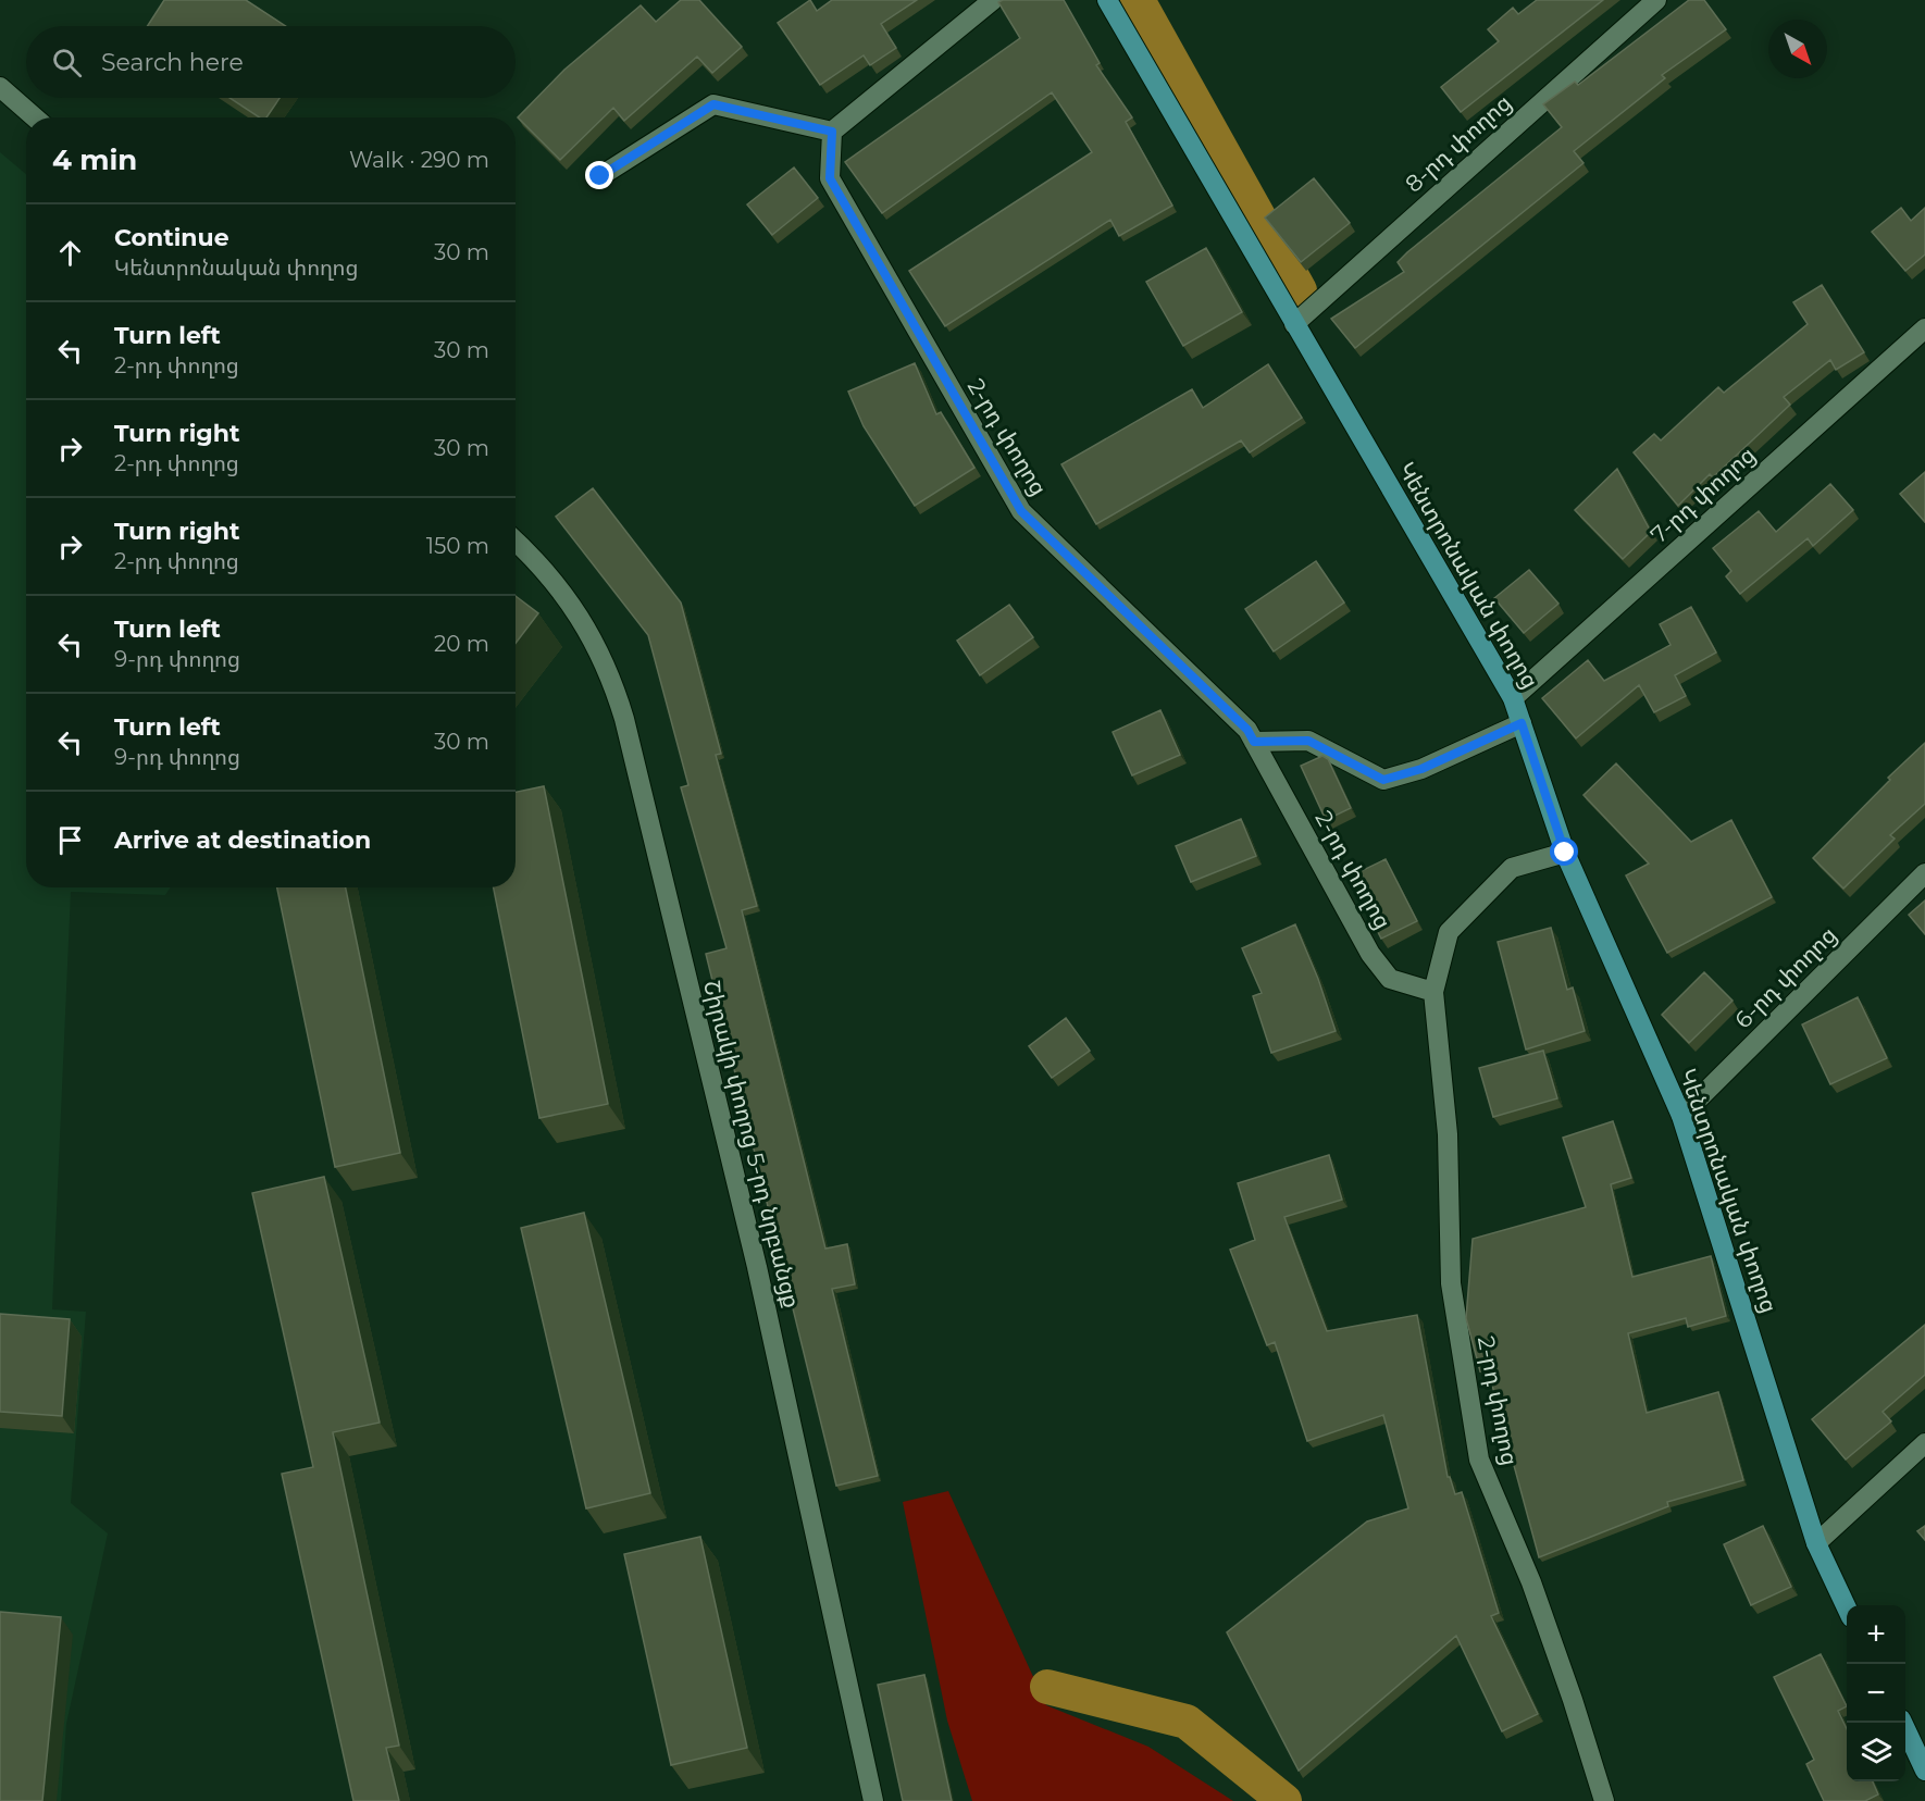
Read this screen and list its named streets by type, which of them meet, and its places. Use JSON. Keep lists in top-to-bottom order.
{
  "streets": {
    "main road": ["Կենտրոնական փողոց"],
    "street": [
      "8-րդ փողոց",
      "2-րդ փողոց",
      "7-րդ փողոց",
      "6-րդ փողոց",
      "Շիրակի փողոց 5-րդ նրբանցք"
    ]
  },
  "crossings": [
    ["8-րդ փողոց", "Կենտրոնական փողոց"],
    ["2-րդ փողոց", "Կենտրոնական փողոց"],
    ["7-րդ փողոց", "Կենտրոնական փողոց"],
    ["Կենտրոնական փողոց", "6-րդ փողոց"]
  ],
  "north": "bottom right",
  "page": {
    "search": "Search here",
    "heading": ["4 min", "Walk · 290 m"],
    "list": [
      ["Continue", "Կենտրոնական փողոց", "30 m"],
      ["Turn left", "2-րդ փողոց", "30 m"],
      ["Turn right", "2-րդ փողոց", "30 m"],
      ["Turn right", "2-րդ փողոց", "150 m"],
      ["Turn left", "9-րդ փողոց", "20 m"],
      ["Turn left", "9-րդ փողոց", "30 m"],
      "Arrive at destination"
    ],
    "map_buttons": ["+", "−"]
  }
}
